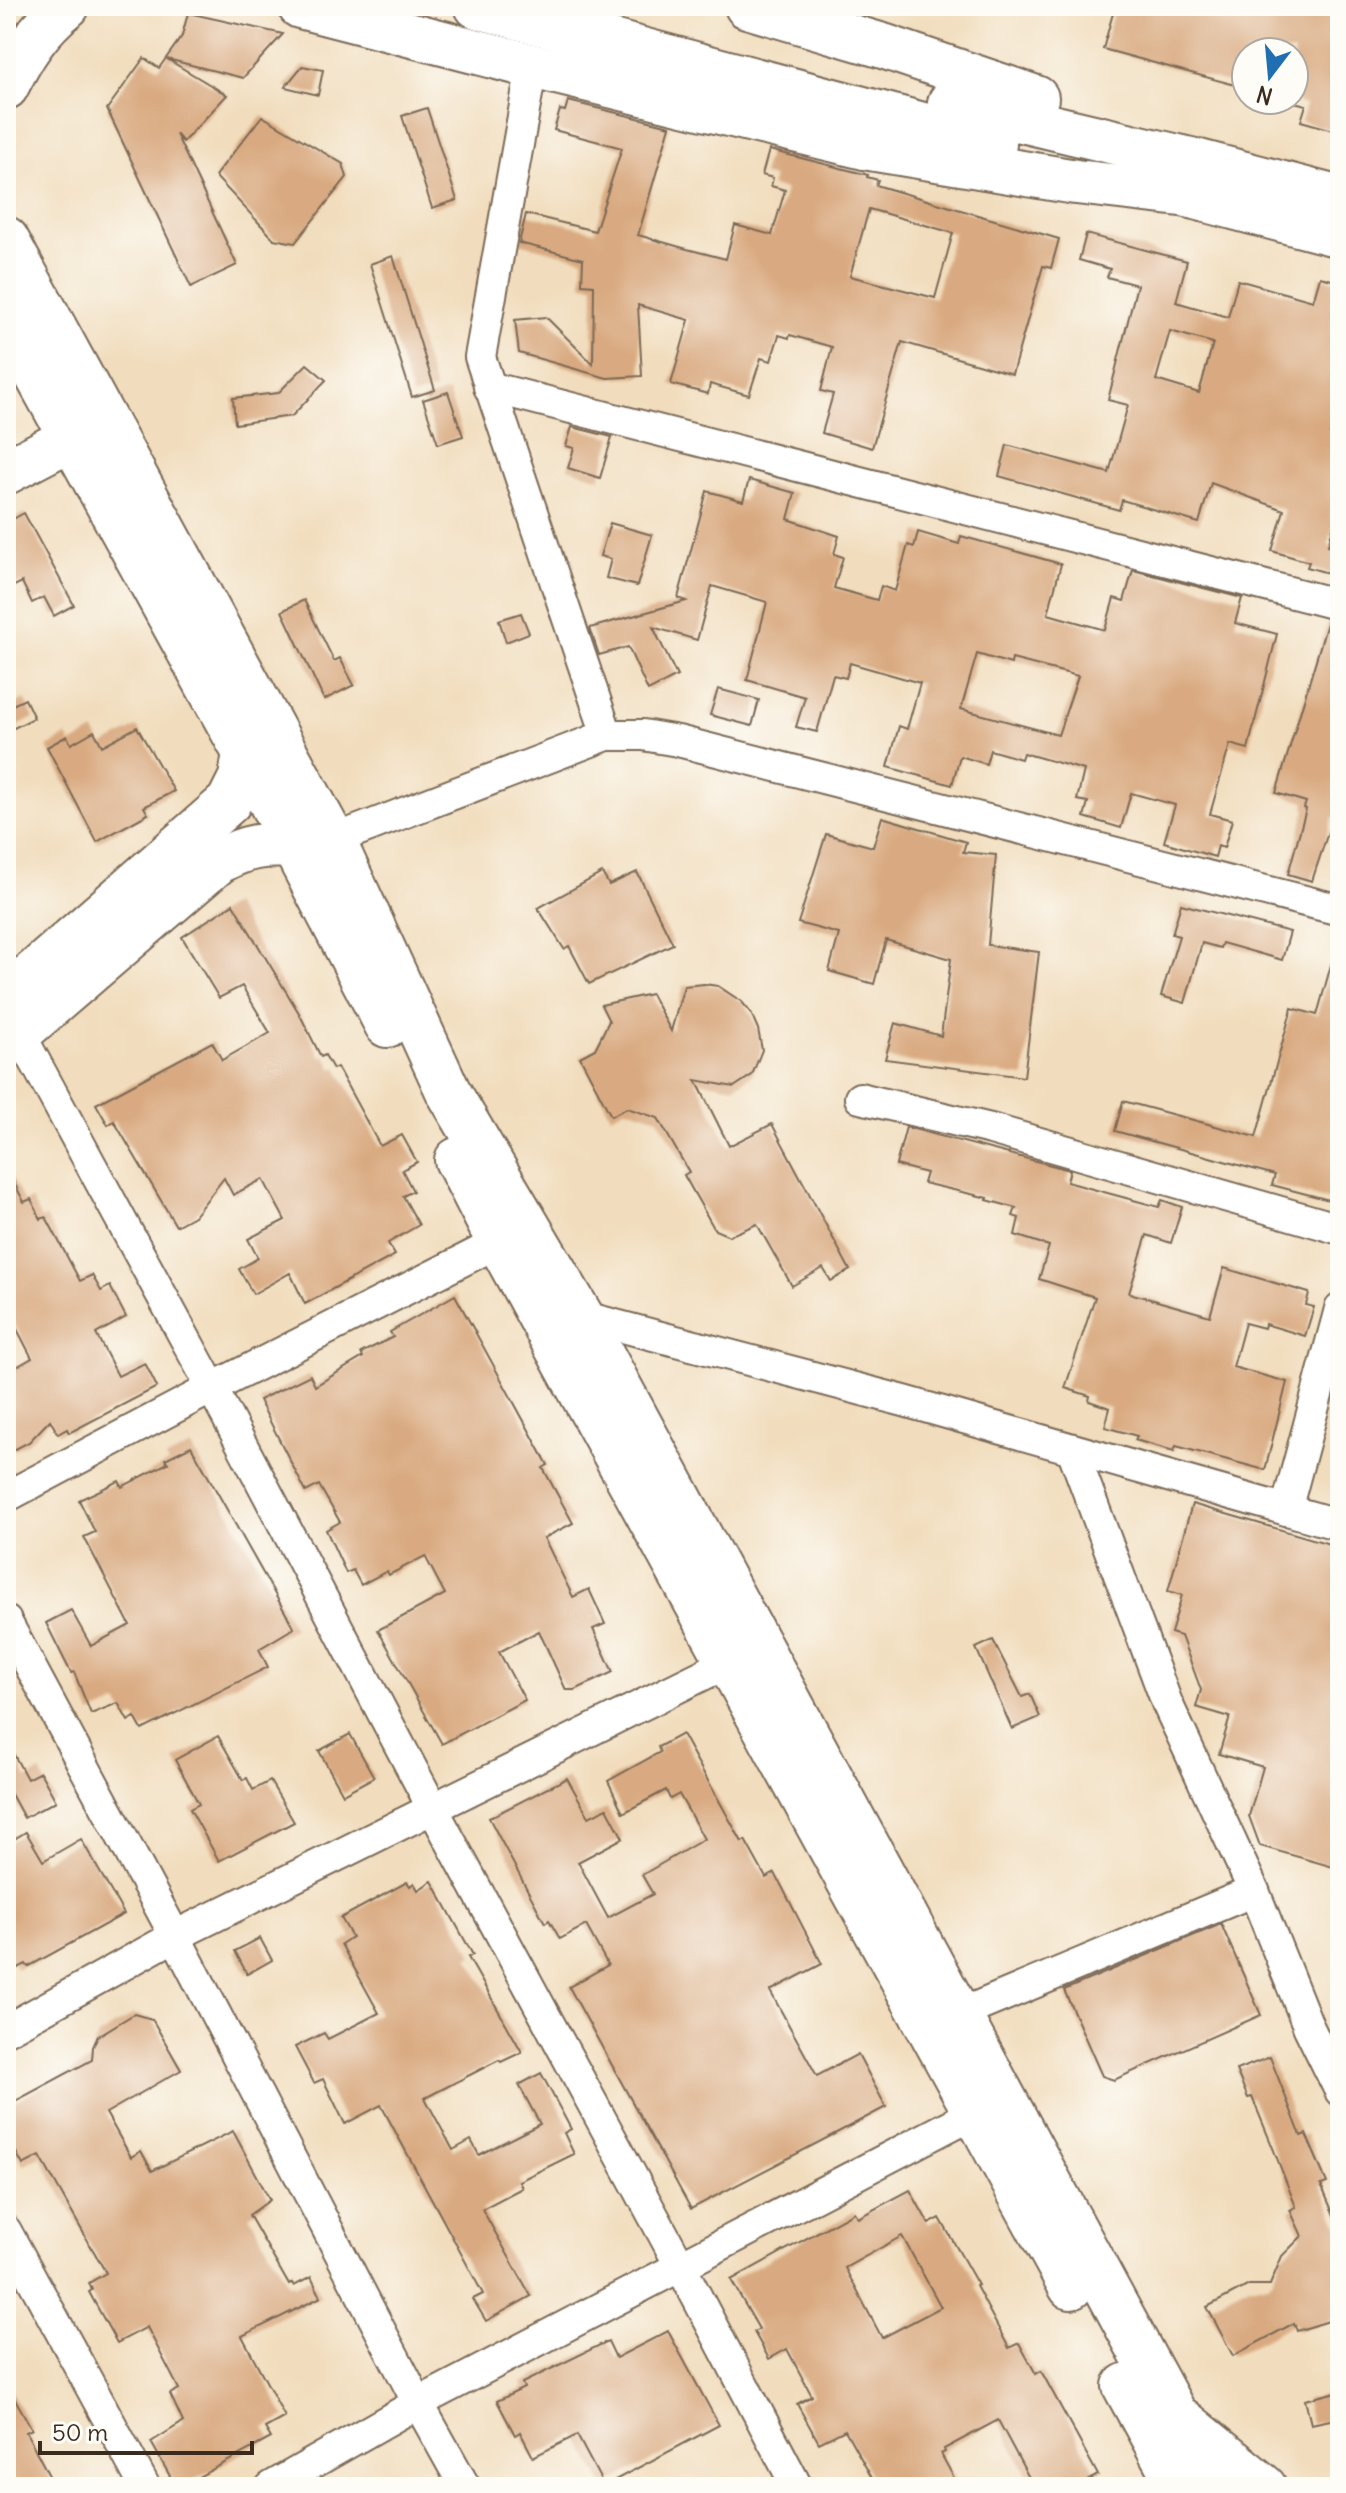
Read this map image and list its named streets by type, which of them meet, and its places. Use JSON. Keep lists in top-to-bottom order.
{
  "scale_bar": "50 m",
  "north": "bottom"
}
